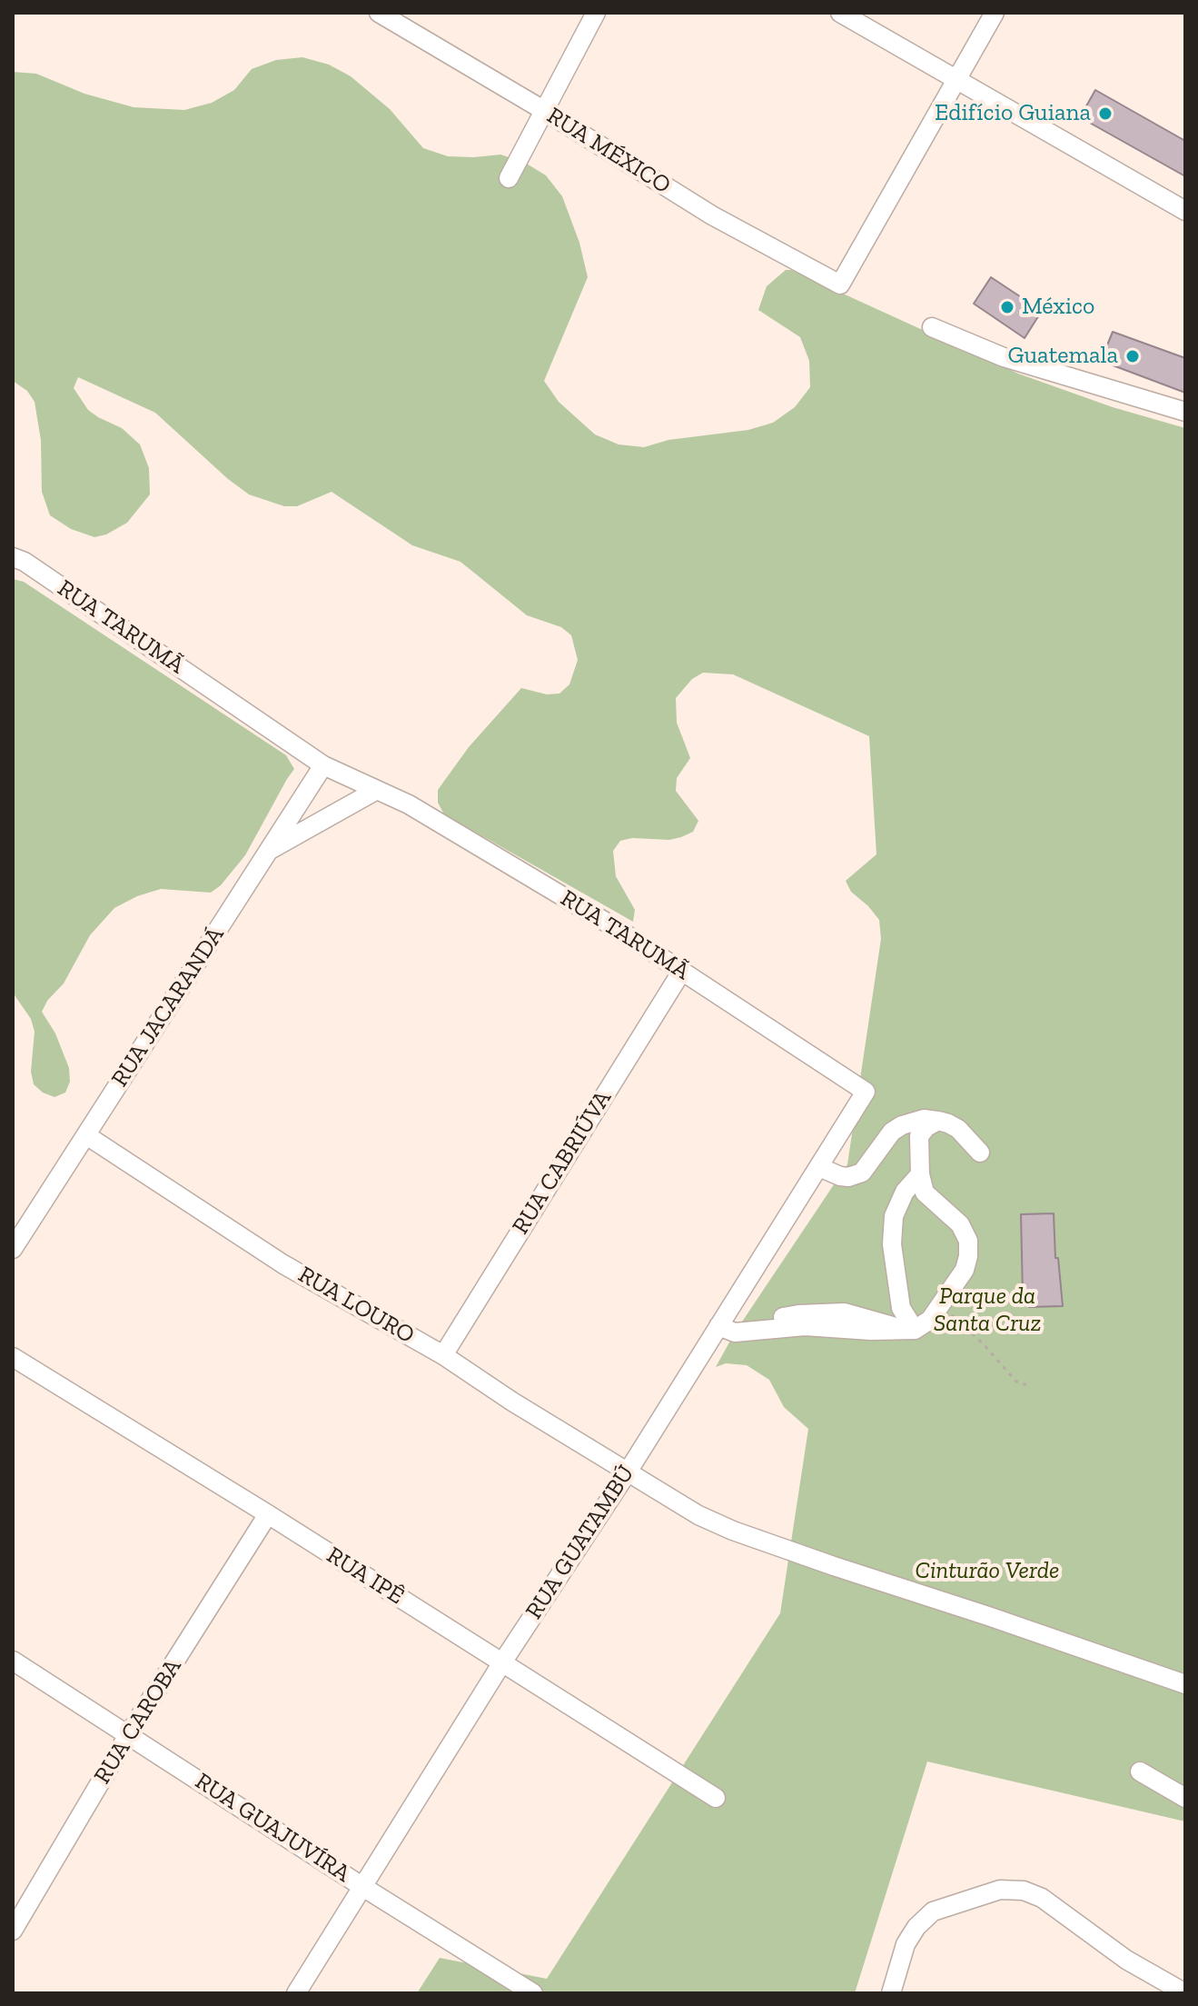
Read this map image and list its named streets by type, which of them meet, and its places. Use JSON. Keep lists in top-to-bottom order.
{
  "streets": {
    "street": [
      "RUA MÉXICO",
      "RUA TARUMÃ",
      "RUA JACARANDÁ",
      "RUA CABRIÚVA",
      "RUA LOURO",
      "RUA GUATAMBÚ",
      "RUA IPÊ",
      "RUA CAROBA",
      "RUA GUAJUVÍRA"
    ]
  },
  "crossings": [
    ["RUA TARUMÃ", "RUA JACARANDÁ"],
    ["RUA TARUMÃ", "RUA CABRIÚVA"],
    ["RUA TARUMÃ", "RUA GUATAMBÚ"],
    ["RUA JACARANDÁ", "RUA LOURO"],
    ["RUA CABRIÚVA", "RUA LOURO"],
    ["RUA LOURO", "RUA GUATAMBÚ"],
    ["RUA GUATAMBÚ", "RUA IPÊ"],
    ["RUA GUATAMBÚ", "RUA GUAJUVÍRA"],
    ["RUA IPÊ", "RUA CAROBA"],
    ["RUA CAROBA", "RUA GUAJUVÍRA"]
  ],
  "parks": ["Parque da Santa Cruz", "Cinturão Verde"],
  "places": ["Edifício Guiana", "México", "Guatemala"]
}
